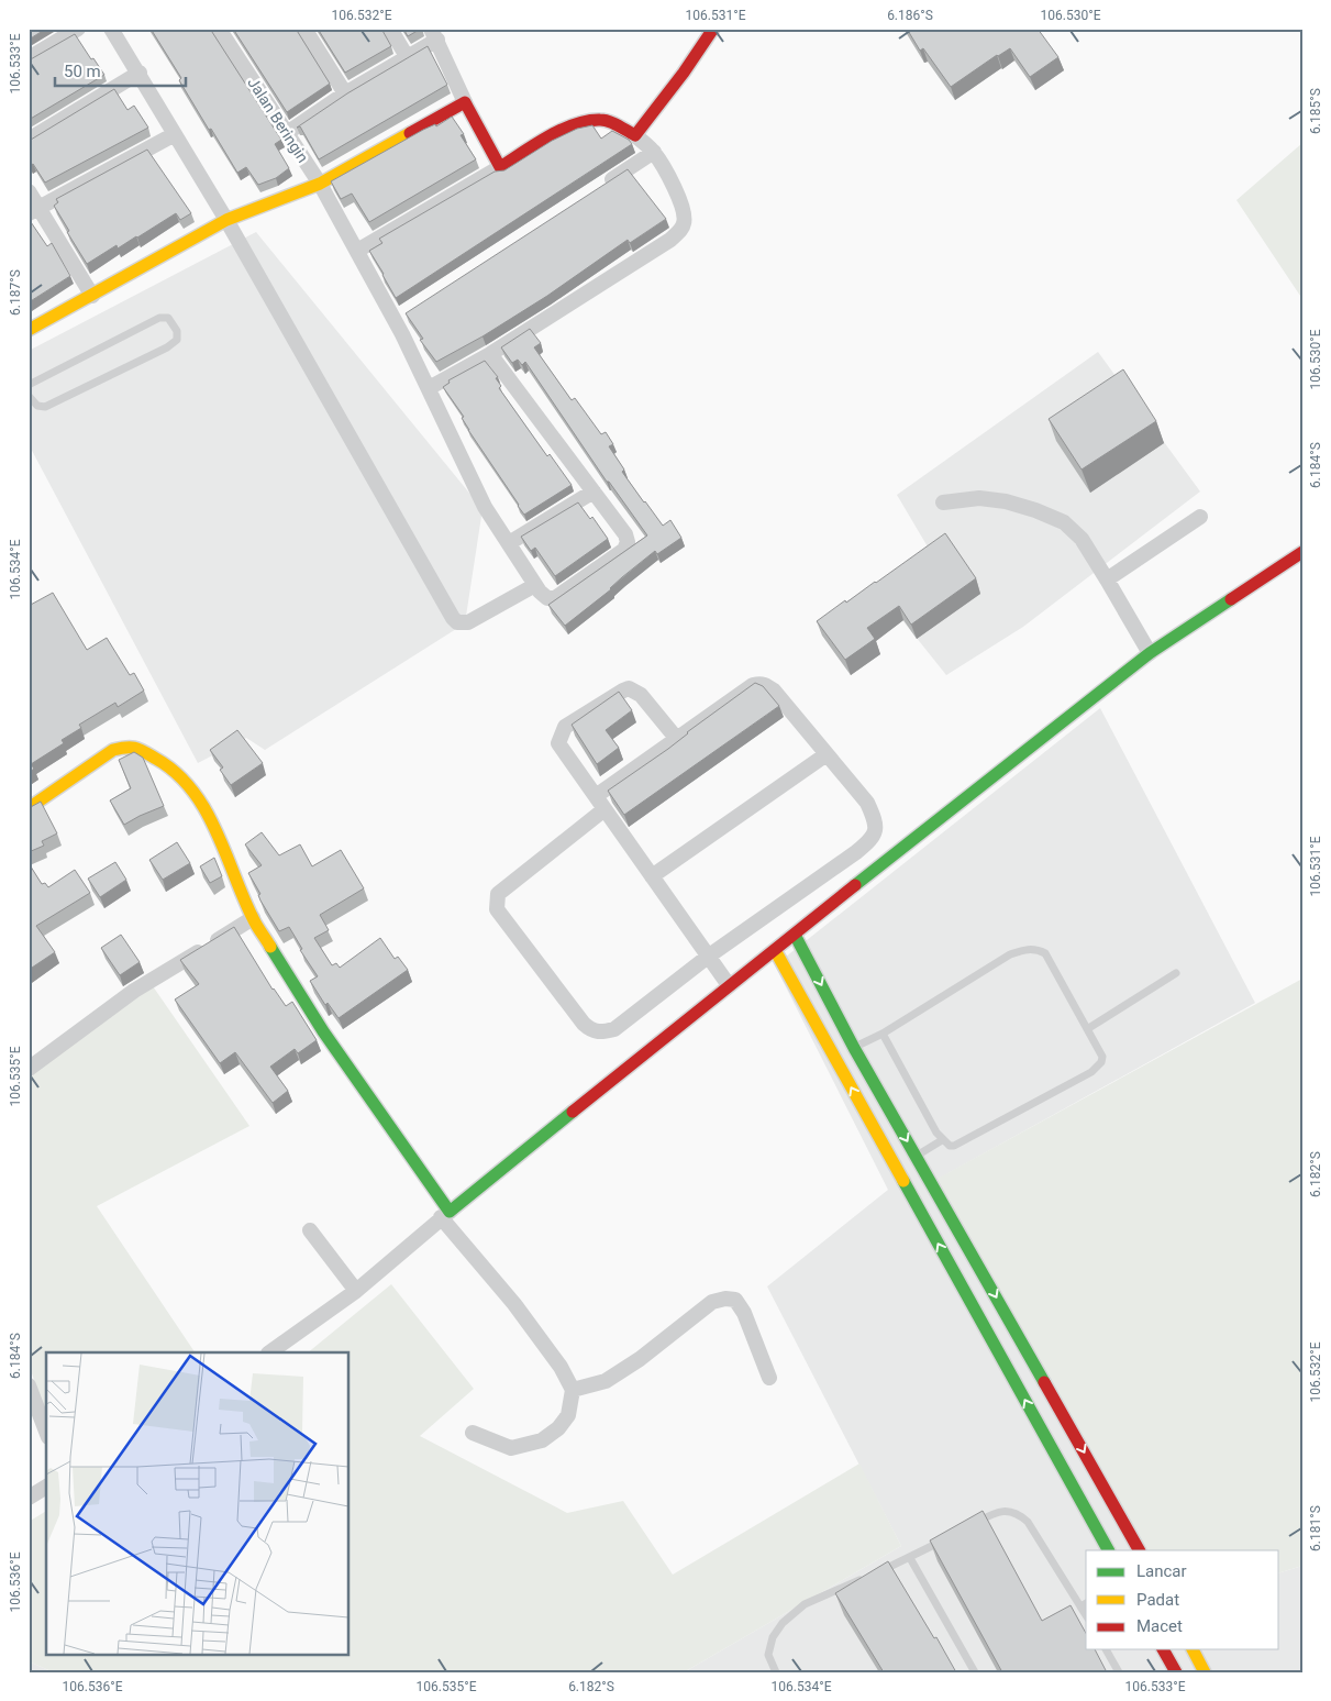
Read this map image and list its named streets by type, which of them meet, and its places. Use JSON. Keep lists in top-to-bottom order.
{
  "streets": {
    "street": ["Jalan Beringin"]
  },
  "legend": ["Lancar", "Padat", "Macet"],
  "scale_bar": "50 m",
  "coordinates": [
    "106.532°E",
    "106.531°E",
    "6.186°S",
    "106.530°E",
    "106.533°E",
    "6.185°S",
    "6.187°S",
    "6.184°S",
    "106.534°E",
    "106.535°E",
    "6.182°S",
    "6.181°S",
    "106.536°E"
  ]
}
